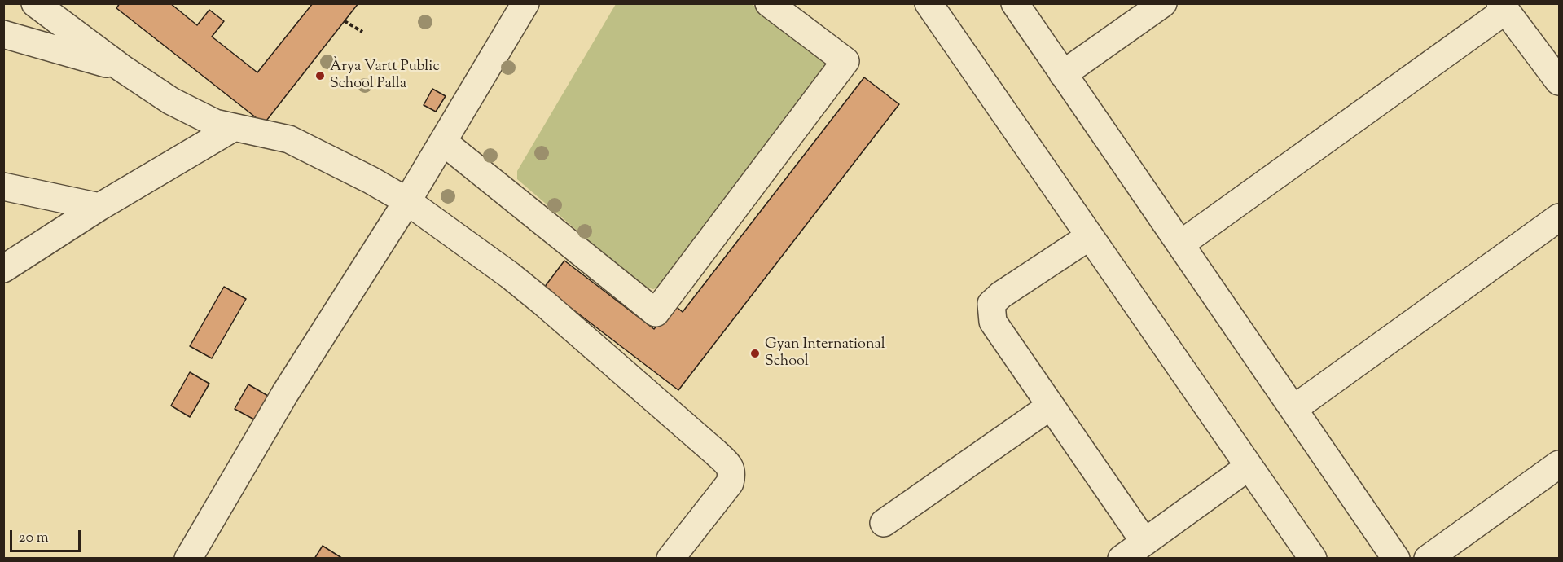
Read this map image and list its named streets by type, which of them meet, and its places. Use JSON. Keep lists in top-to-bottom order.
{
  "places": ["Àrya Vartt Public School Palla", "Gyan International School"],
  "scale_bar": "20 m"
}
